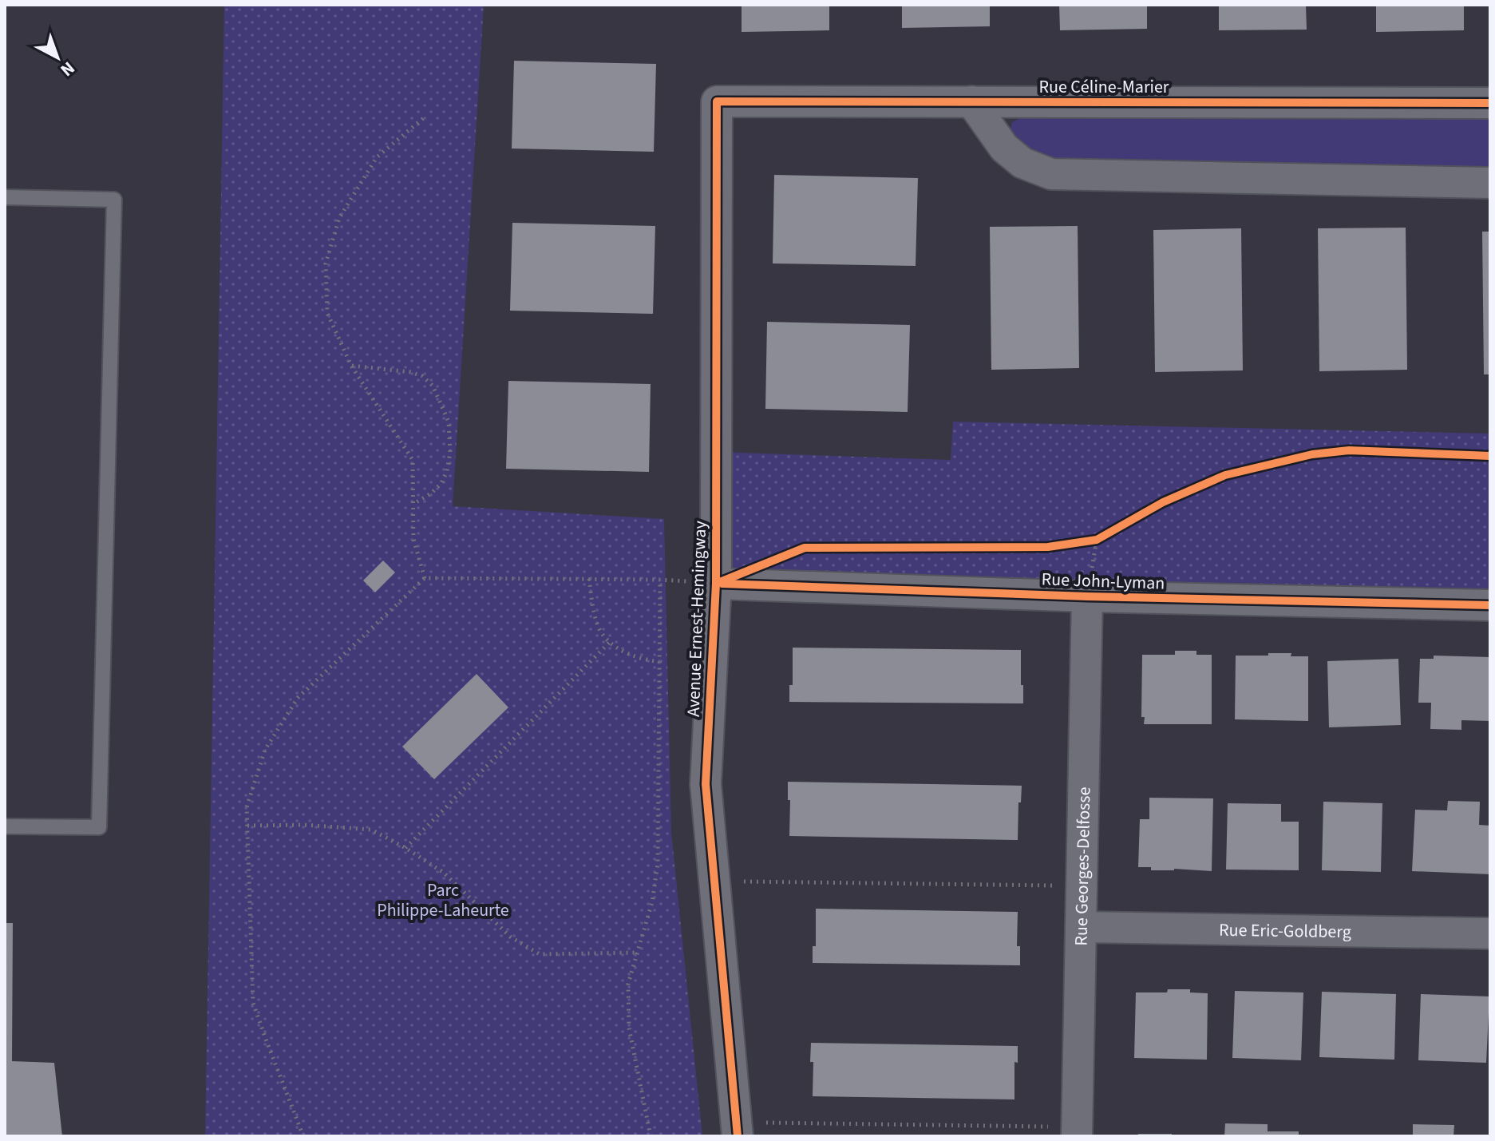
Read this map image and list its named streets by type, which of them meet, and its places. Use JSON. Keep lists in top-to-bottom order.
{
  "streets": {
    "street": [
      "Rue Céline-Marier",
      "Rue John-Lyman",
      "Avenue Ernest-Hemingway",
      "Rue Georges-Delfosse",
      "Rue Eric-Goldberg"
    ]
  },
  "crossings": [
    ["Rue Céline-Marier", "Avenue Ernest-Hemingway"],
    ["Rue John-Lyman", "Avenue Ernest-Hemingway"],
    ["Rue John-Lyman", "Rue Georges-Delfosse"],
    ["Rue Georges-Delfosse", "Rue Eric-Goldberg"]
  ],
  "parks": ["Parc Philippe-Laheurte"],
  "north": "bottom right"
}
